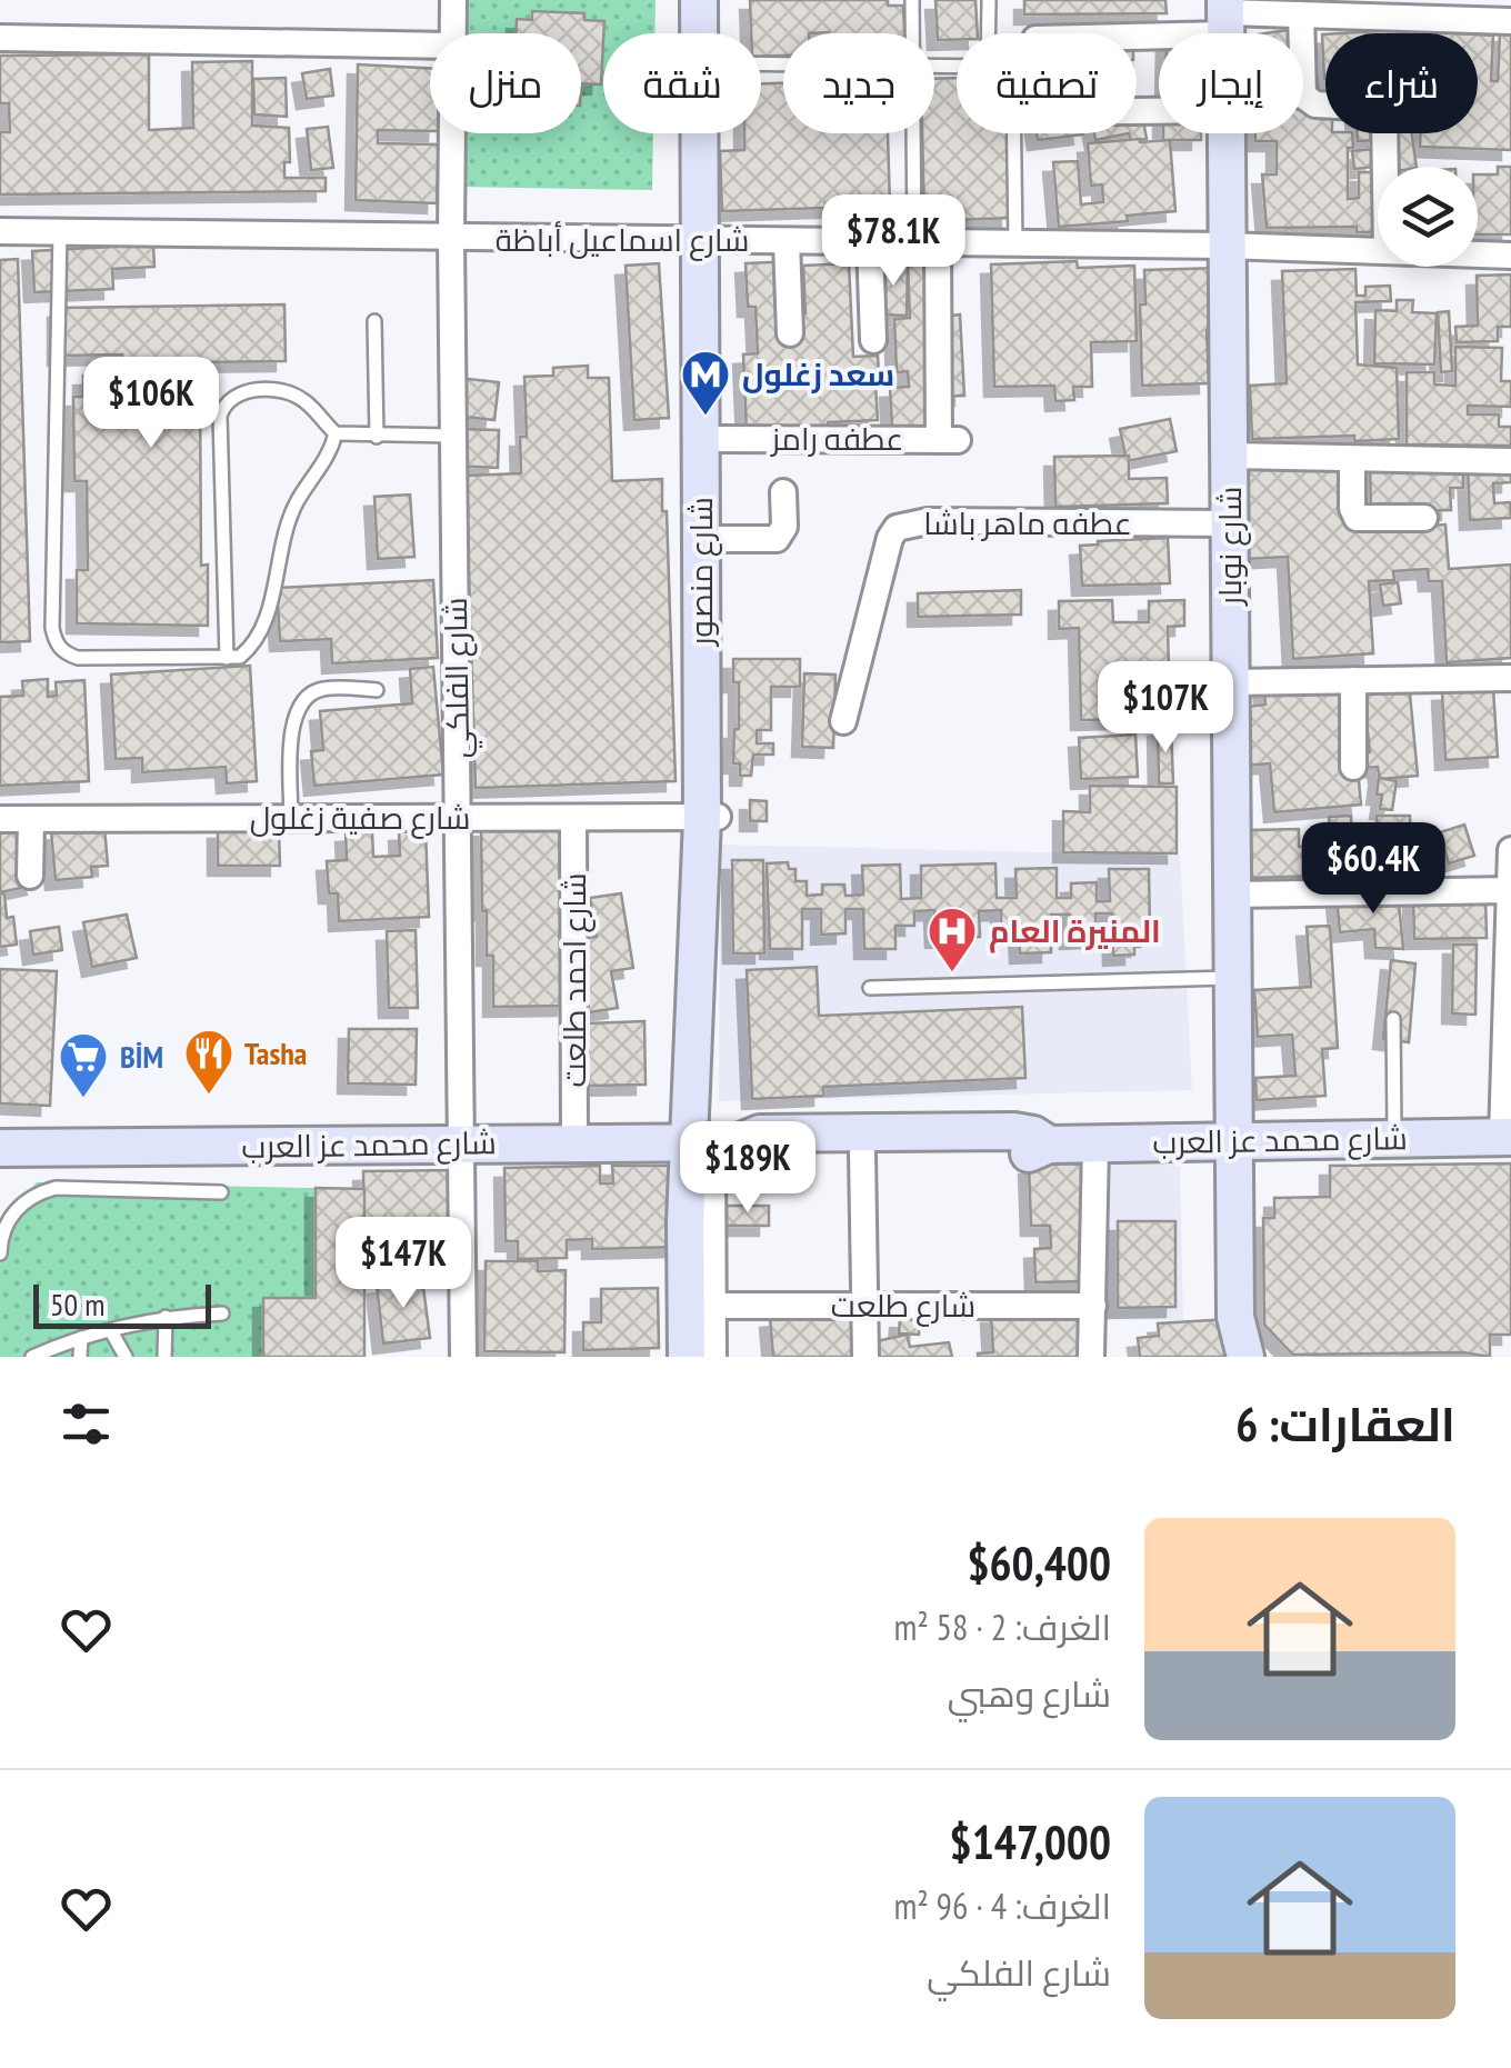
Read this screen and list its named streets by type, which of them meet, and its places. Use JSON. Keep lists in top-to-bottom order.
{
  "streets": {
    "street": [
      "شارع اسماعيل أباظة",
      "عطفه رامز",
      "عطفه ماهر باشا",
      "شارع نوبار",
      "شارع منصور",
      "شارع الفلكي",
      "شارع صفية زغلول",
      "شارع احمد طلعت",
      "شارع محمد عز العرب",
      "شارع طلعت"
    ]
  },
  "crossings": [
    ["شارع اسماعيل أباظة", "عطفه رامز"],
    ["شارع اسماعيل أباظة", "شارع نوبار"],
    ["شارع اسماعيل أباظة", "شارع منصور"],
    ["شارع اسماعيل أباظة", "شارع الفلكي"],
    ["عطفه رامز", "شارع منصور"],
    ["عطفه ماهر باشا", "شارع نوبار"],
    ["شارع نوبار", "شارع محمد عز العرب"],
    ["شارع منصور", "شارع صفية زغلول"],
    ["شارع منصور", "شارع محمد عز العرب"],
    ["شارع الفلكي", "شارع صفية زغلول"],
    ["شارع الفلكي", "شارع محمد عز العرب"],
    ["شارع صفية زغلول", "شارع احمد طلعت"],
    ["شارع احمد طلعت", "شارع محمد عز العرب"]
  ],
  "places": {
    "metro station": ["سعد زغلول"],
    "hospital": ["المنيرة العام"],
    "restaurant": ["Tasha"],
    "supermarket": ["BİM"]
  },
  "scale_bar": "50 m",
  "page": {
    "chip": [
      "شراء",
      "إيجار",
      "تصفية",
      "جديد",
      "شقة",
      "منزل"
    ],
    "price": [
      "$78.1K",
      "$106K",
      "$107K",
      "$60.4K",
      "$189K",
      "$147K"
    ],
    "scale": "50 m",
    "heading": "العقارات: 6",
    "list": [
      {
        "name": "$60,400",
        "note": "الغرف: 2 · 58 m² · شارع وهبي"
      },
      {
        "name": "$147,000",
        "note": "الغرف: 4 · 96 m² · شارع الفلكي"
      }
    ]
  }
}
